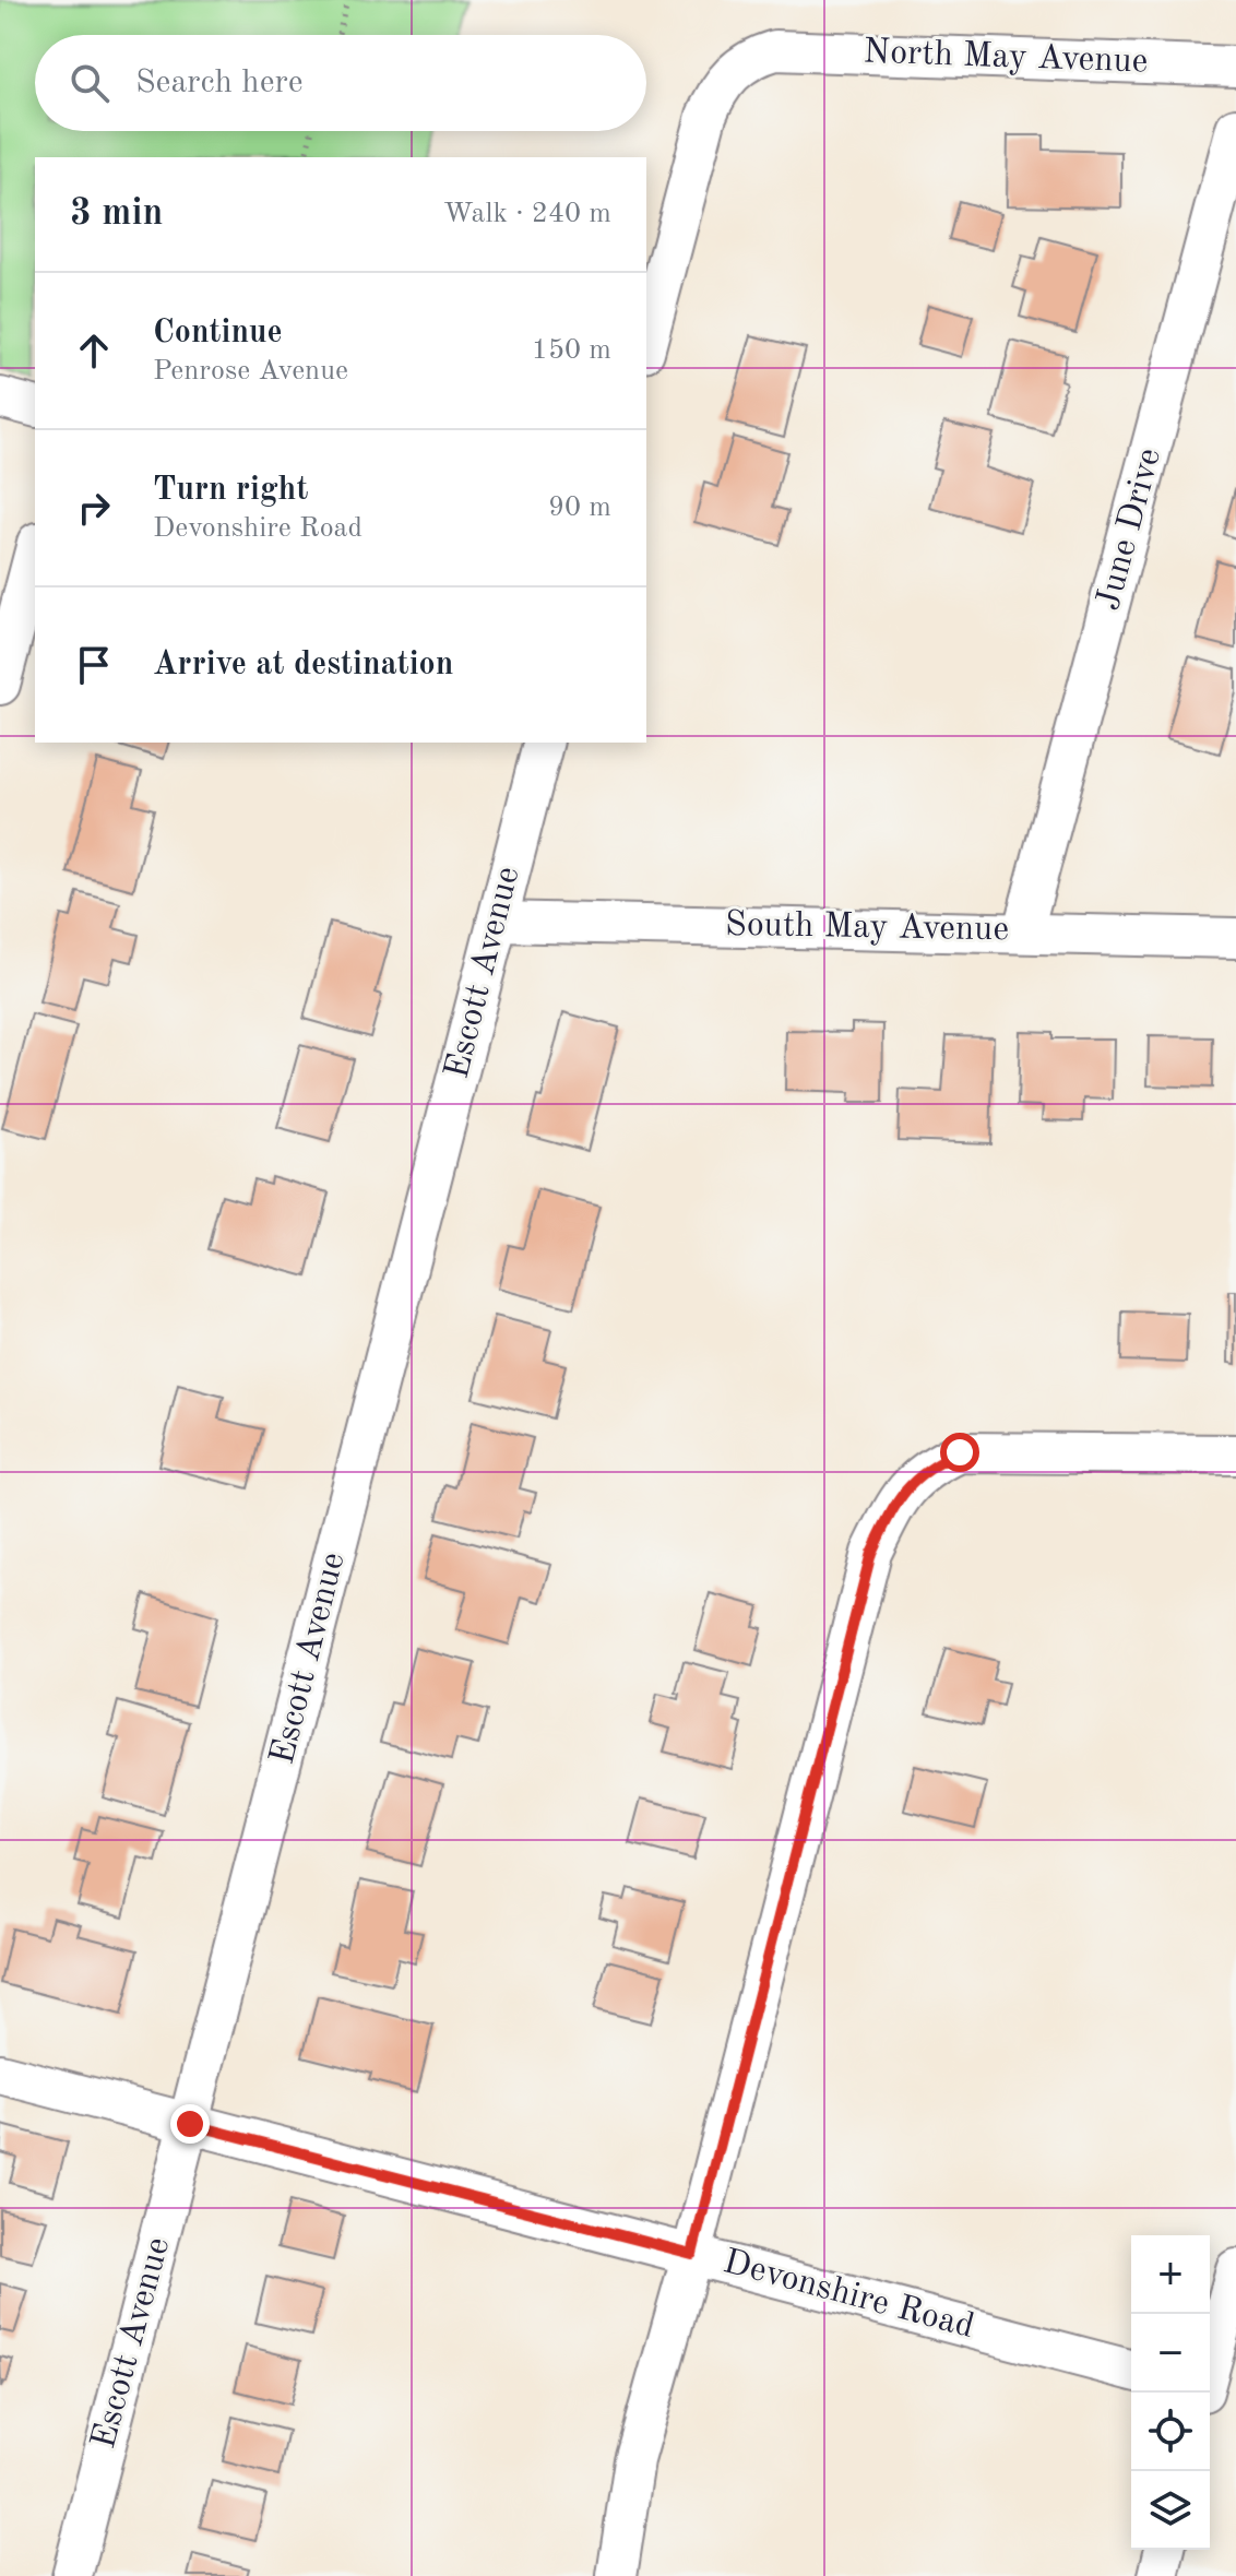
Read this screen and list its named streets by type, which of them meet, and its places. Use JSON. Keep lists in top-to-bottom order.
{
  "streets": {
    "street": [
      "North May Avenue",
      "June Drive",
      "South May Avenue",
      "Escott Avenue",
      "Devonshire Road"
    ]
  },
  "crossings": [
    ["June Drive", "South May Avenue"],
    ["South May Avenue", "Escott Avenue"],
    ["Escott Avenue", "Devonshire Road"]
  ],
  "page": {
    "search": "Search here",
    "heading": ["3 min", "Walk · 240 m"],
    "list": [
      ["Continue", "Penrose Avenue", "150 m"],
      ["Turn right", "Devonshire Road", "90 m"],
      "Arrive at destination"
    ],
    "map_buttons": ["+", "−"]
  }
}
